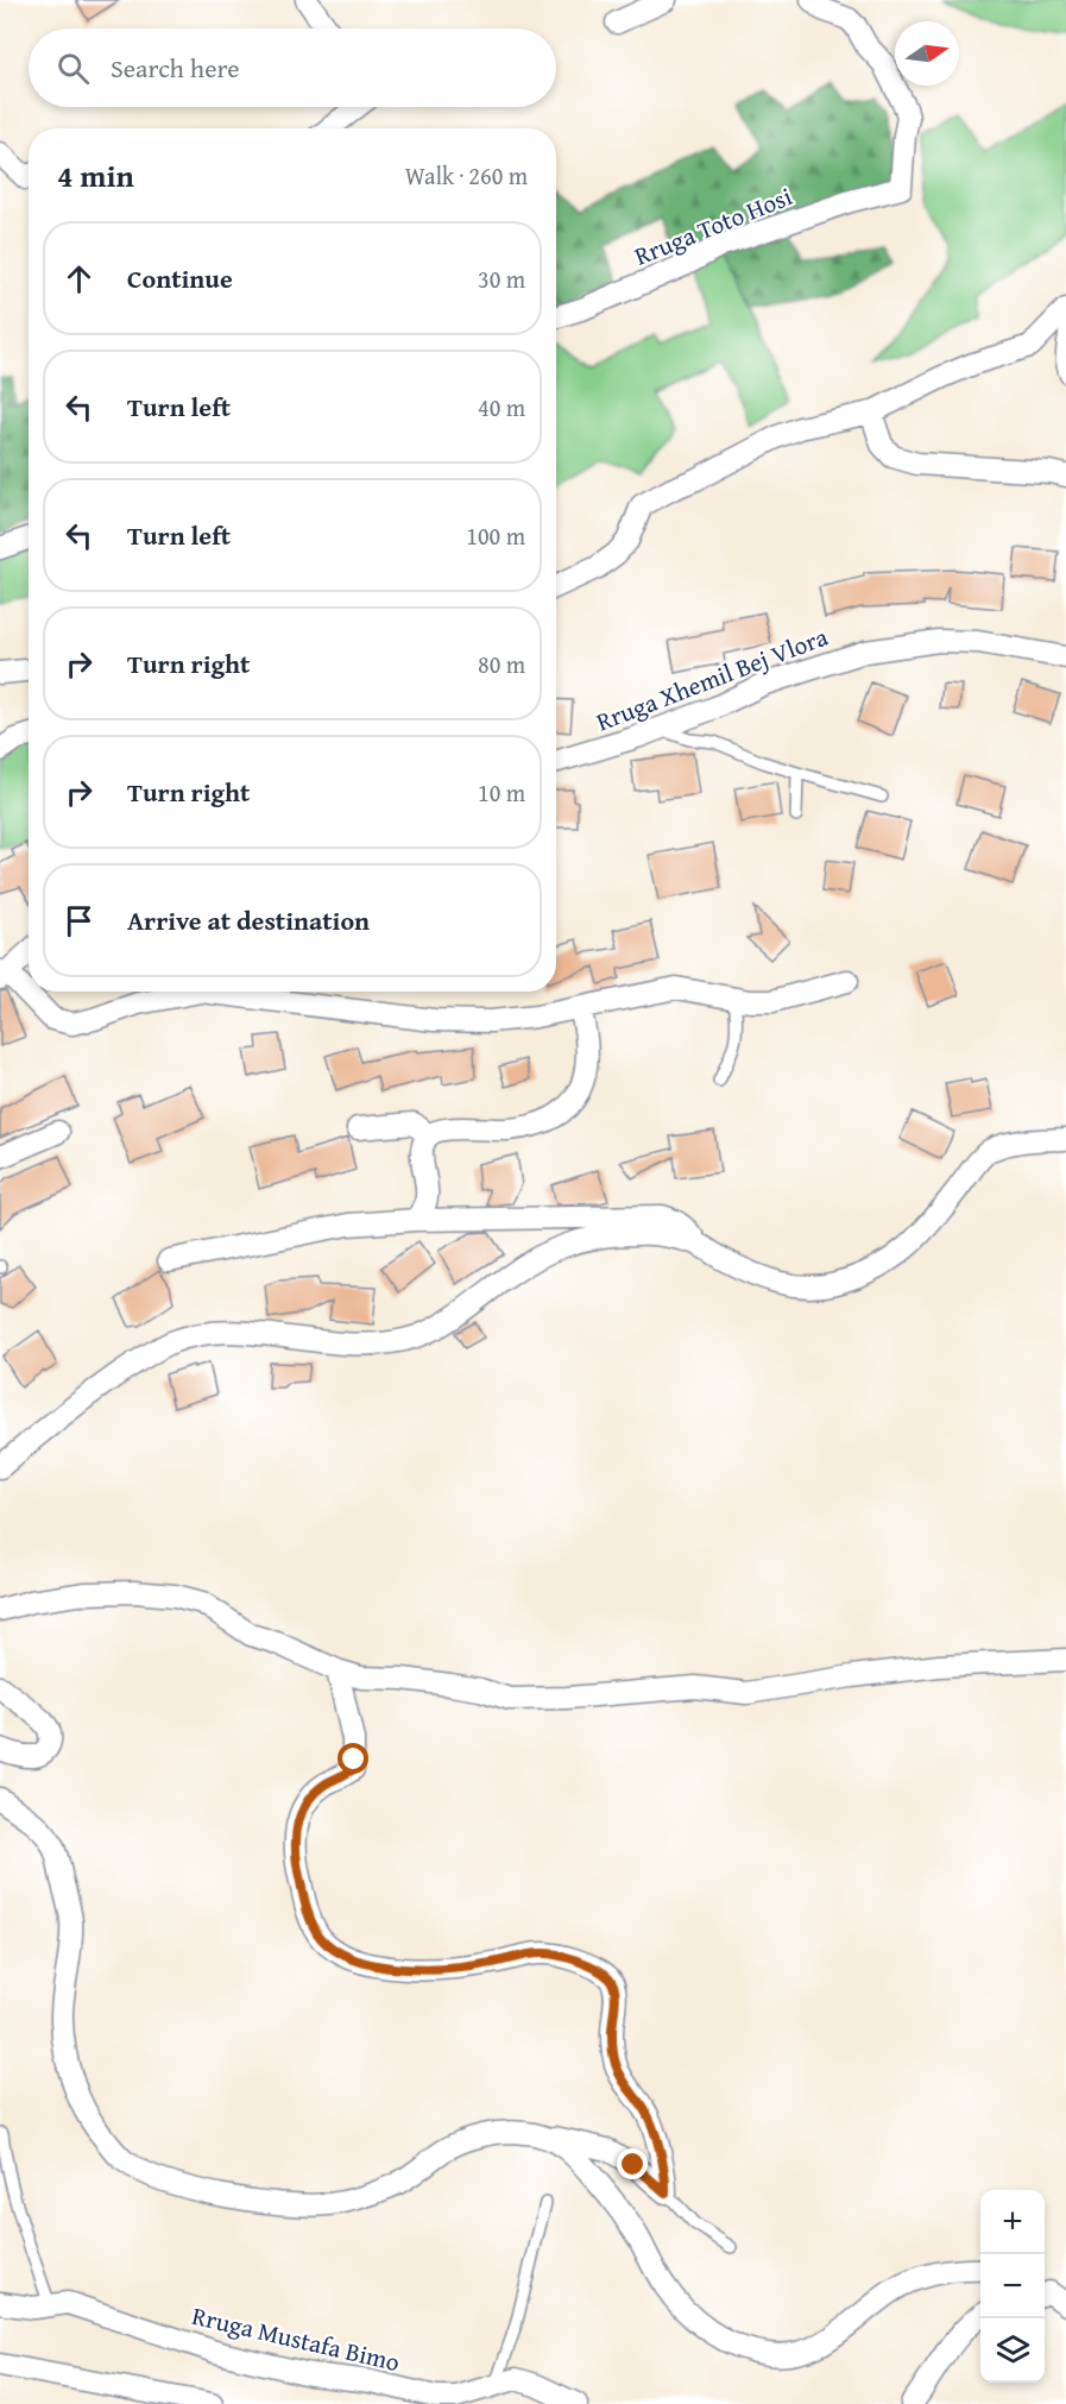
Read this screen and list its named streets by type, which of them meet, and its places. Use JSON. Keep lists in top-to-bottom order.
{
  "streets": {
    "street": ["Rruga Toto Hosi", "Rruga Xhemil Bej Vlora", "Rruga Mustafa Bimo"]
  },
  "north": "right",
  "page": {
    "search": "Search here",
    "heading": ["4 min", "Walk · 260 m"],
    "list": [
      ["Continue", "30 m"],
      ["Turn left", "40 m"],
      ["Turn left", "100 m"],
      ["Turn right", "80 m"],
      ["Turn right", "10 m"],
      "Arrive at destination"
    ],
    "map_buttons": ["+", "−"]
  }
}
